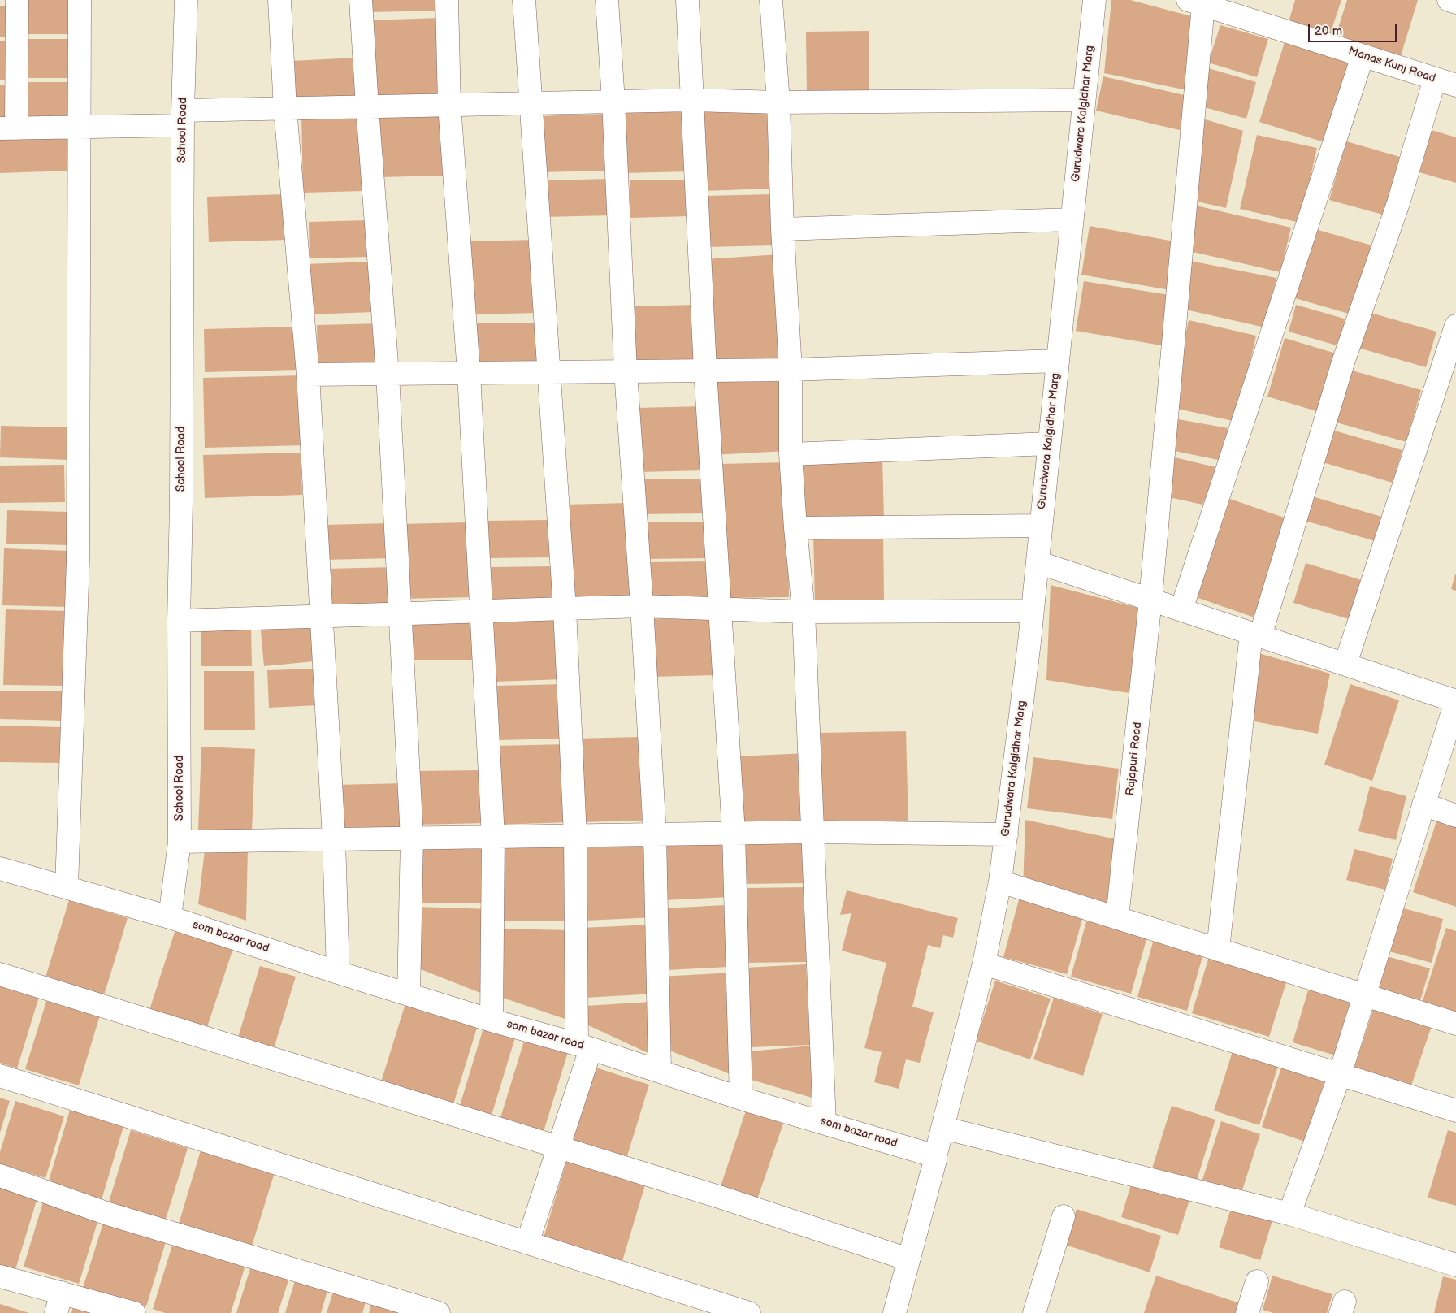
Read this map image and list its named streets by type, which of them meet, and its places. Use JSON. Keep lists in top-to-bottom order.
{
  "streets": {
    "street": [
      "Manas Kunj Road",
      "Gurudwara Kalgidhar Marg",
      "School Road",
      "Rajapuri Road",
      "som bazar road"
    ]
  },
  "crossings": [
    ["Manas Kunj Road", "Rajapuri Road"],
    ["Gurudwara Kalgidhar Marg", "som bazar road"],
    ["School Road", "som bazar road"]
  ],
  "scale_bar": "20 m"
}
